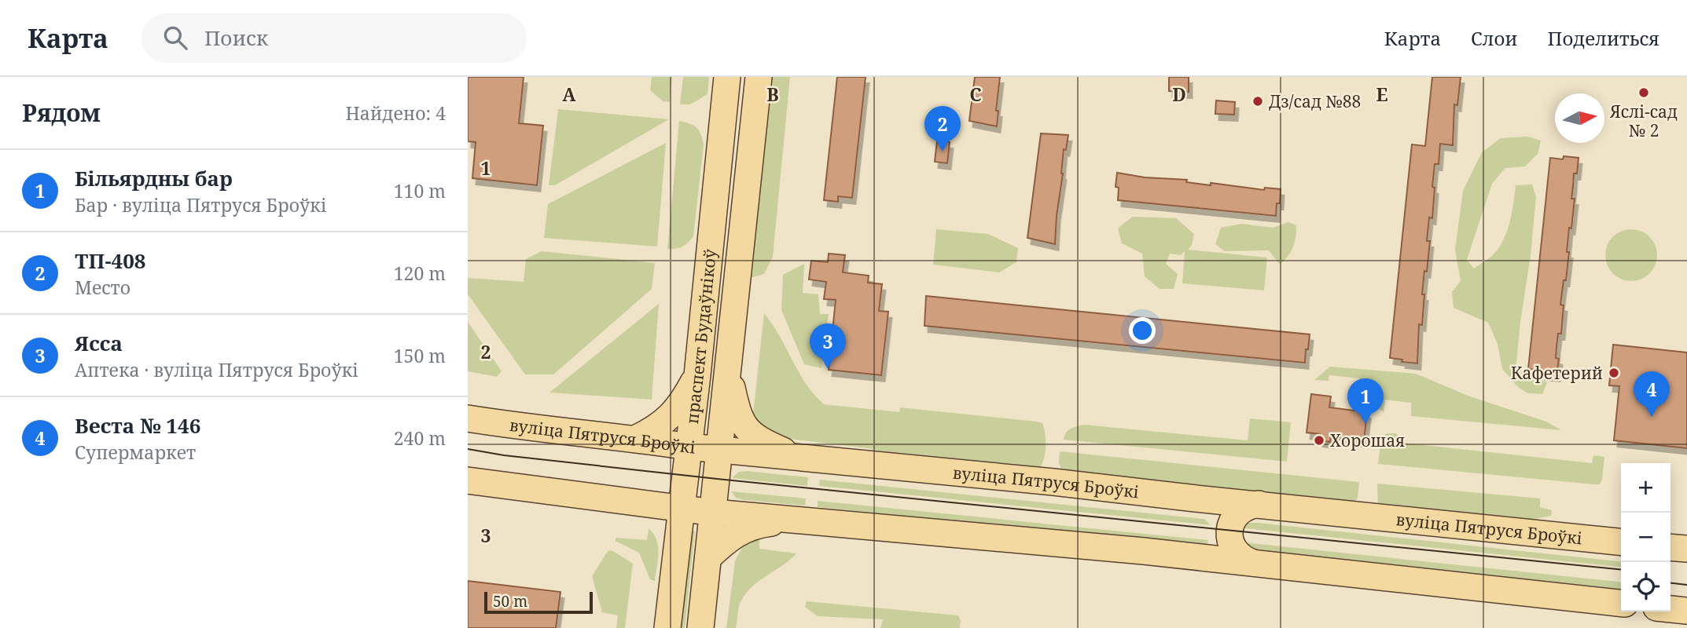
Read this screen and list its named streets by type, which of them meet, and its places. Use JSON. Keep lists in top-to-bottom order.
{
  "streets": {
    "main road": ["праспект Будаўнікоў", "вуліца Пятруся Броўкі"]
  },
  "crossings": [
    ["праспект Будаўнікоў", "вуліца Пятруся Броўкі"]
  ],
  "places": [
    "Яслі-сад № 2",
    "Дз/сад №88",
    "Кафетерий",
    "Хорошая"
  ],
  "scale_bar": "50 m",
  "north": "right",
  "page": {
    "header": "Карта",
    "search": "Поиск",
    "nav": ["Карта", "Слои", "Поделиться"],
    "heading": ["Рядом", "Найдено: 4"],
    "pins": [
      "2",
      "3",
      "4",
      "1"
    ],
    "list": [
      {
        "mark": "1",
        "name": "Більярдны бар",
        "note": "Бар · вуліца Пятруся Броўкі",
        "value": "110 m"
      },
      {
        "mark": "2",
        "name": "ТП-408",
        "note": "Место",
        "value": "120 m"
      },
      {
        "mark": "3",
        "name": "Ясса",
        "note": "Аптека · вуліца Пятруся Броўкі",
        "value": "150 m"
      },
      {
        "mark": "4",
        "name": "Веста № 146",
        "note": "Супермаркет",
        "value": "240 m"
      }
    ],
    "map_buttons": ["+", "−"],
    "scale": "50 m"
  },
  "grid": {
    "columns": [
      "A",
      "B",
      "C",
      "D",
      "E"
    ],
    "rows": ["1", "2", "3"]
  }
}
